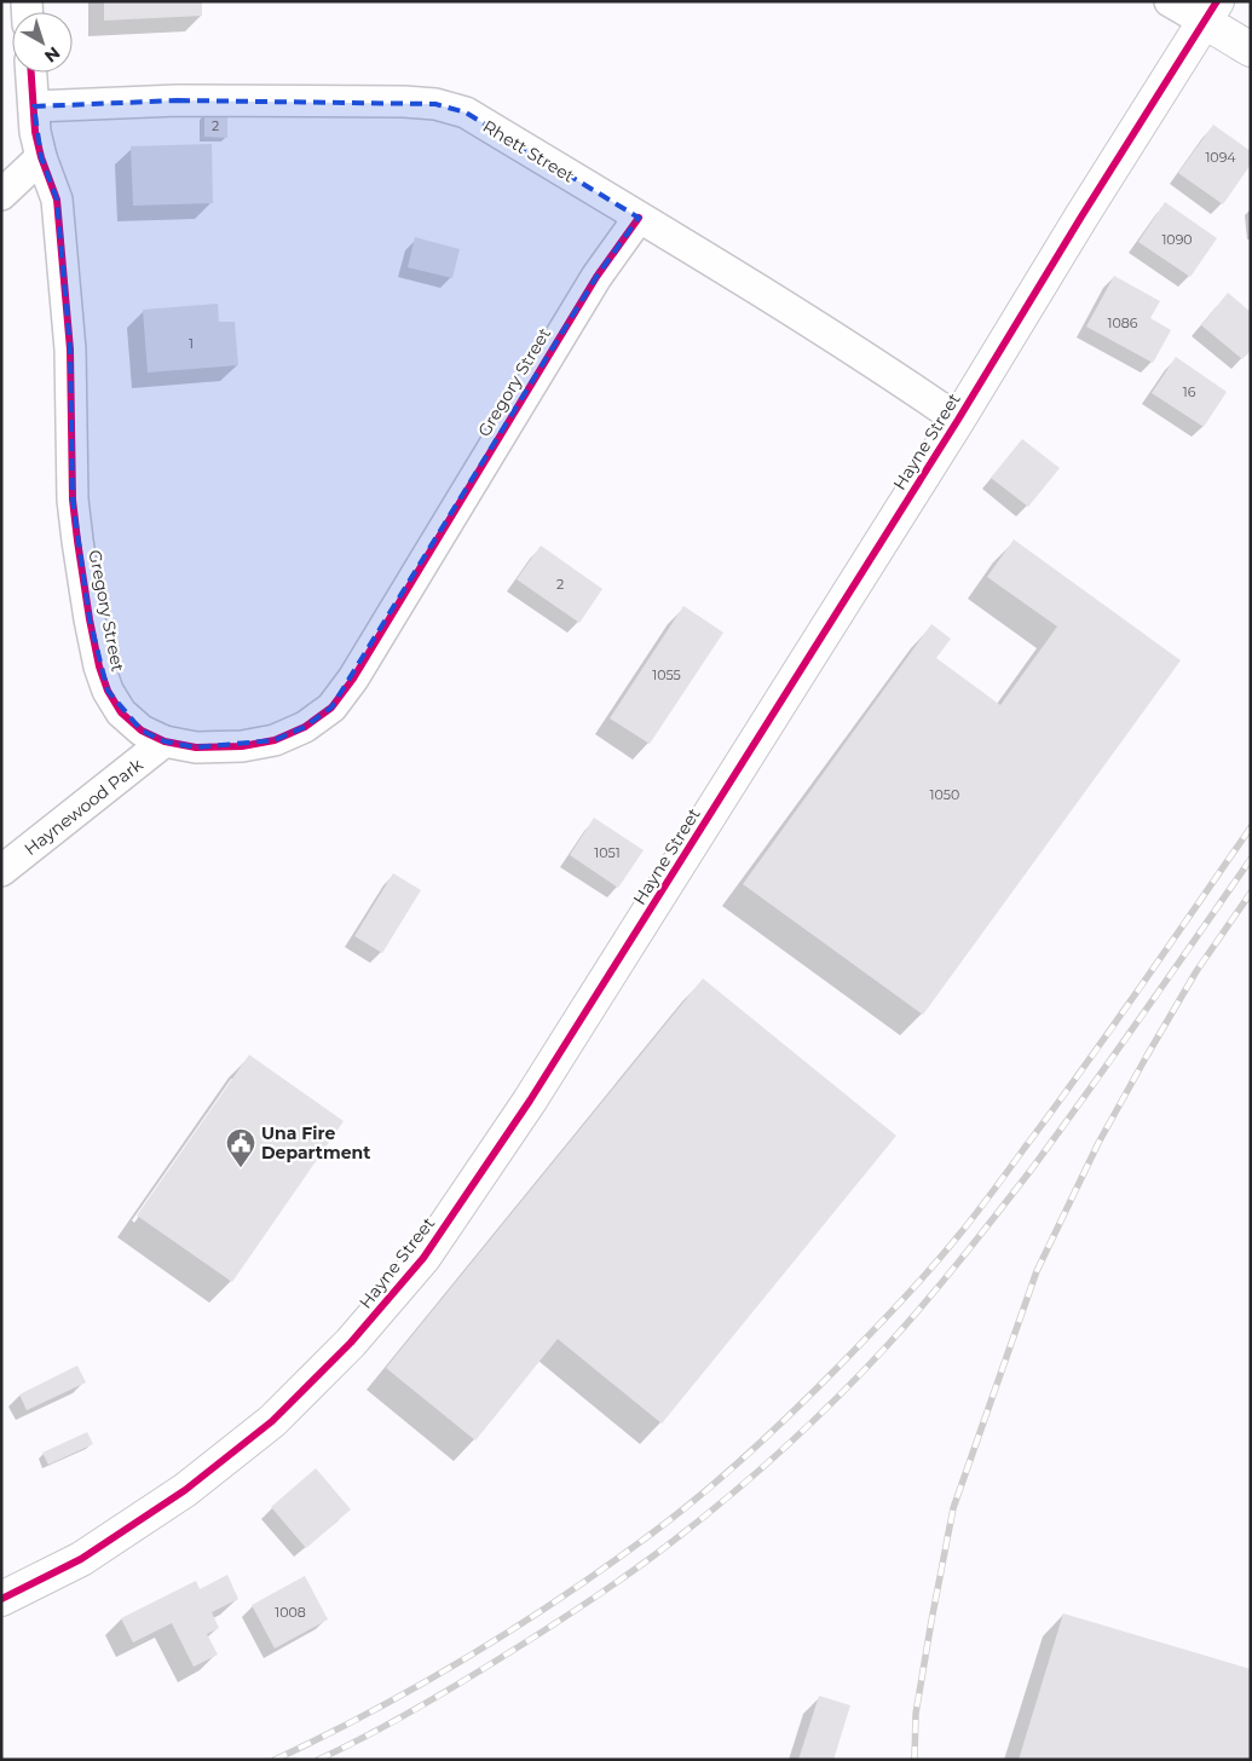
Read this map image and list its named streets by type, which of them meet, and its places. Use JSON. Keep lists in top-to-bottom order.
{
  "streets": {
    "street": [
      "Rhett Street",
      "Gregory Street",
      "Hayne Street",
      "Haynewood Park"
    ]
  },
  "crossings": [
    ["Rhett Street", "Gregory Street"],
    ["Rhett Street", "Hayne Street"],
    ["Gregory Street", "Haynewood Park"]
  ],
  "places": {
    "public building": ["Una Fire Department"]
  },
  "house_numbers": [
    "2",
    "1094",
    "1090",
    "1086",
    "1",
    "16",
    "2",
    "1055",
    "1050",
    "1051",
    "1008"
  ],
  "north": "bottom right"
}
